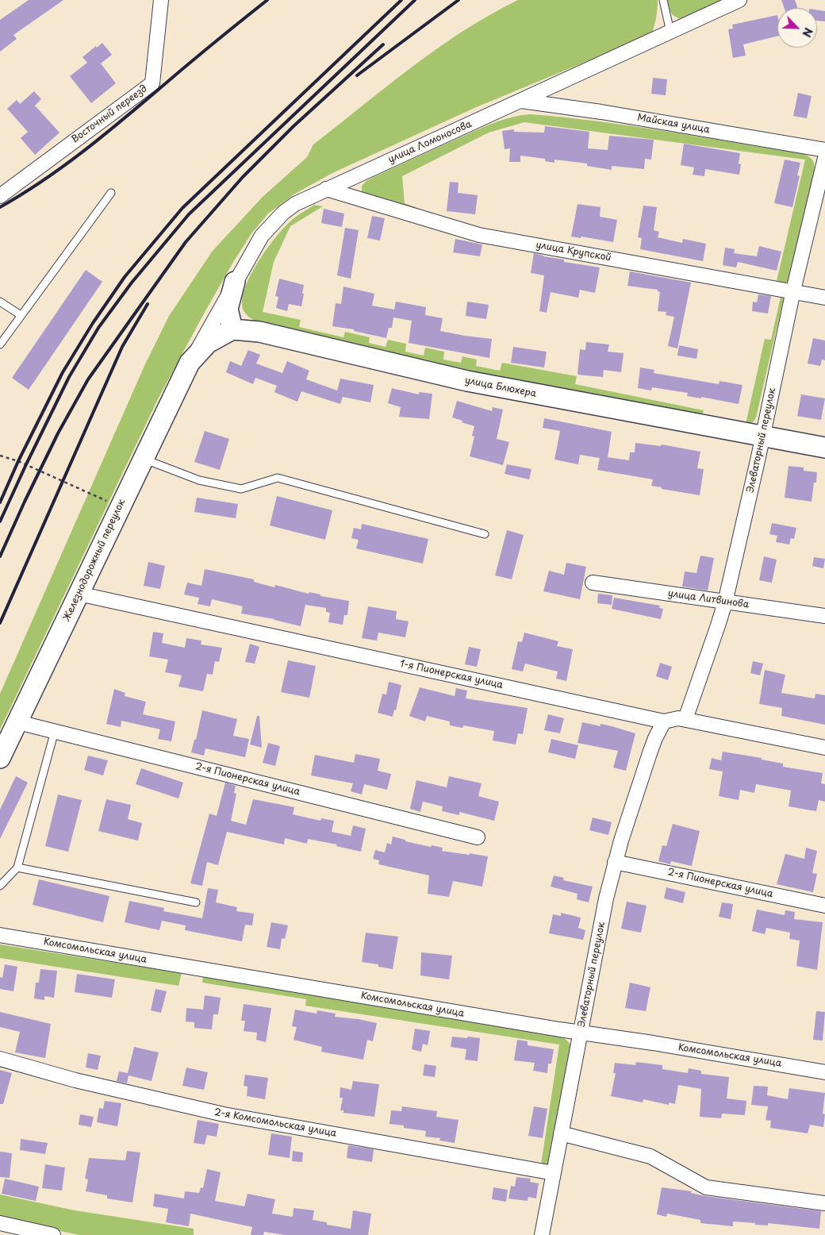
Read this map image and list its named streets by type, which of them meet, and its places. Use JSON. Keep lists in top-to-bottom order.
{
  "streets": {
    "street": [
      "Восточный переезд",
      "Майская улица",
      "улица Ломоносова",
      "улица Крупской",
      "улица Блюхера",
      "Элеваторный переулок",
      "Железнодорожный переулок",
      "улица Литвинова",
      "1-я Пионерская улица",
      "2-я Пионерская улица",
      "Комсомольская улица",
      "2-я Комсомольская улица"
    ]
  },
  "crossings": [
    ["Майская улица", "улица Ломоносова"],
    ["улица Ломоносова", "улица Крупской"],
    ["улица Ломоносова", "Железнодорожный переулок"],
    ["улица Крупской", "Элеваторный переулок"],
    ["улица Блюхера", "Элеваторный переулок"],
    ["Элеваторный переулок", "улица Литвинова"],
    ["Элеваторный переулок", "1-я Пионерская улица"],
    ["Элеваторный переулок", "2-я Пионерская улица"],
    ["Элеваторный переулок", "Комсомольская улица"],
    ["Элеваторный переулок", "2-я Комсомольская улица"],
    ["Железнодорожный переулок", "1-я Пионерская улица"],
    ["Железнодорожный переулок", "2-я Пионерская улица"]
  ],
  "north": "bottom right"
}
